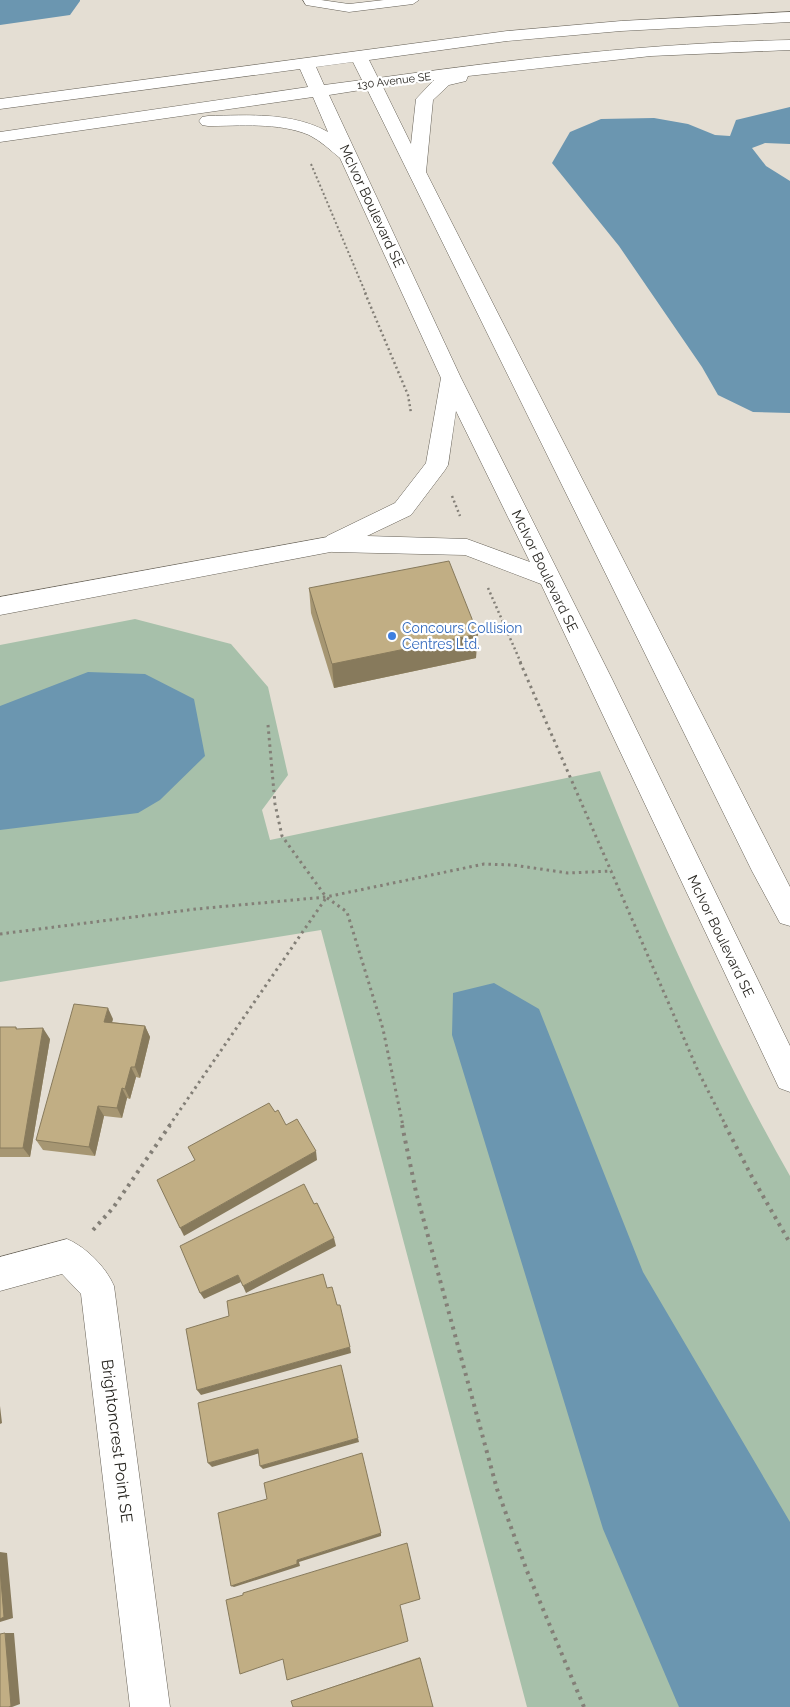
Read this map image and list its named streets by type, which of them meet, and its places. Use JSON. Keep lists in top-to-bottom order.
{
  "streets": {
    "main road": ["130 Avenue SE", "McIvor Boulevard SE", "Brightoncrest Point SE"]
  },
  "crossings": [
    ["130 Avenue SE", "McIvor Boulevard SE"]
  ],
  "places": ["Concours Collision Centres Ltd."]
}
